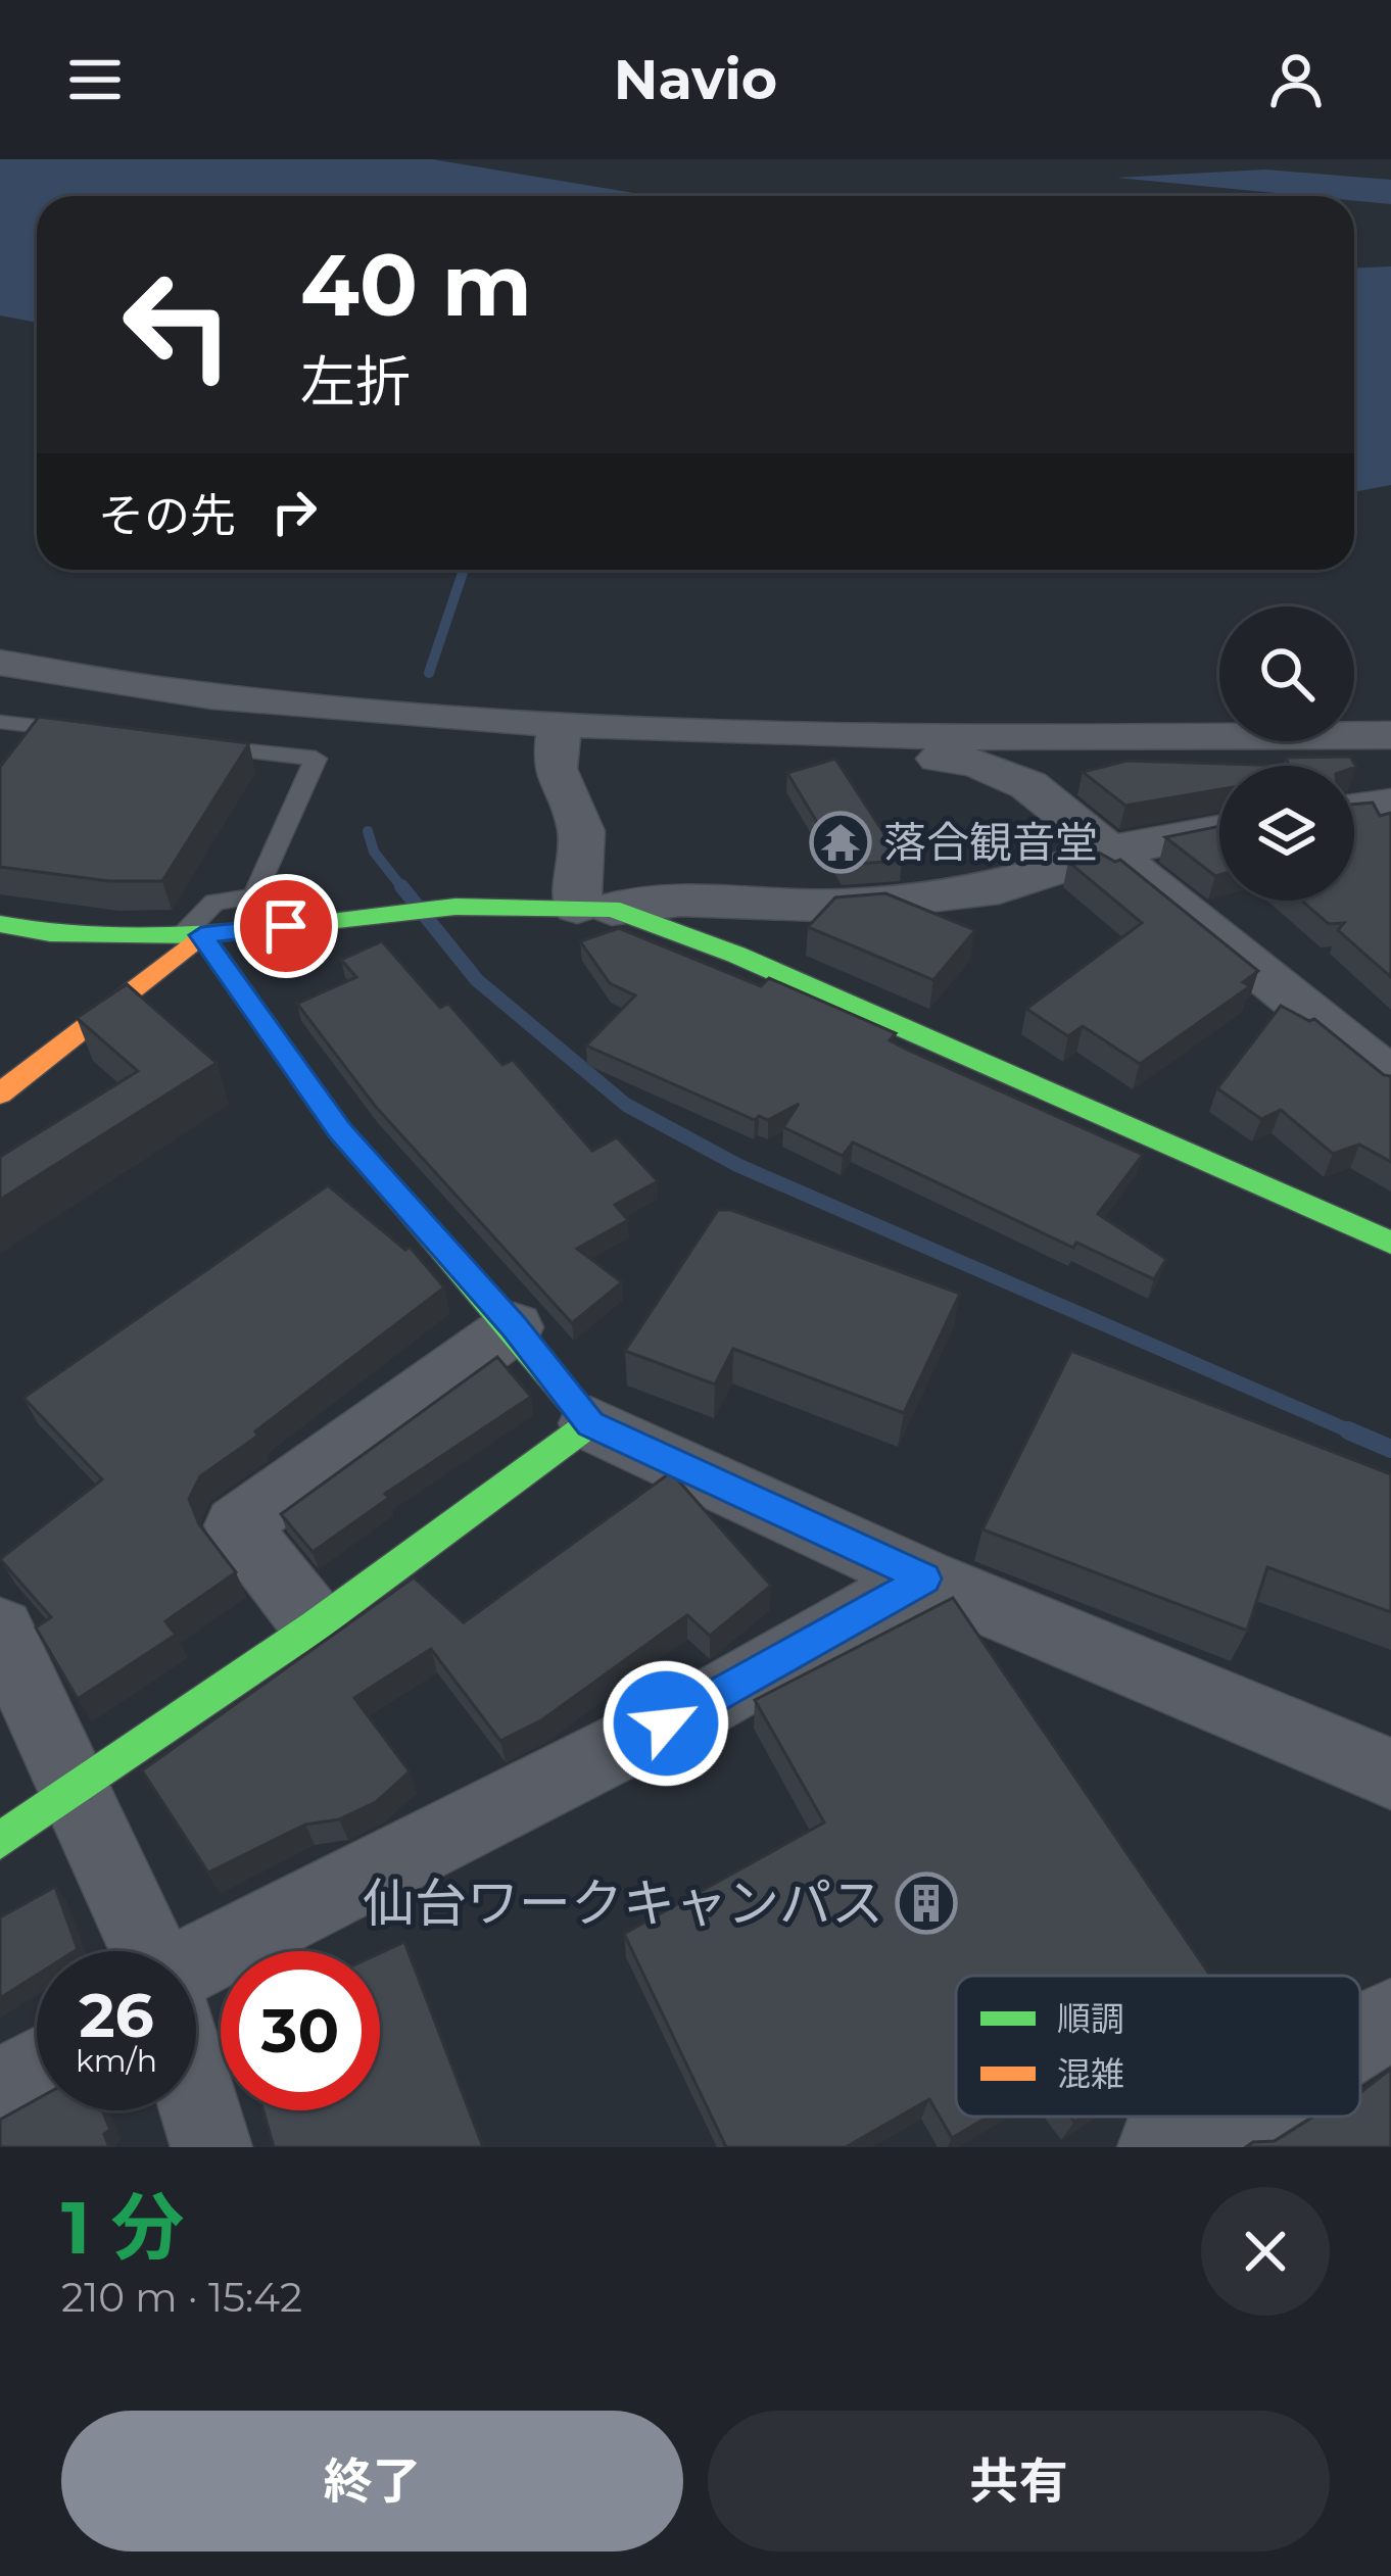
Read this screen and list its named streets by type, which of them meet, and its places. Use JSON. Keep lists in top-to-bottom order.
{
  "places": {
    "temple": ["落合観音堂"],
    "building": ["仙台ワークキャンパス"]
  },
  "legend": ["順調", "混雑"],
  "page": {
    "header": "Navio",
    "turn": ["40 m", "左折"],
    "then": "その先",
    "speed": "26 km/h",
    "limit": "30",
    "heading": ["1 分", "210 m · 15:42"],
    "buttons": ["終了", "共有"]
  }
}
